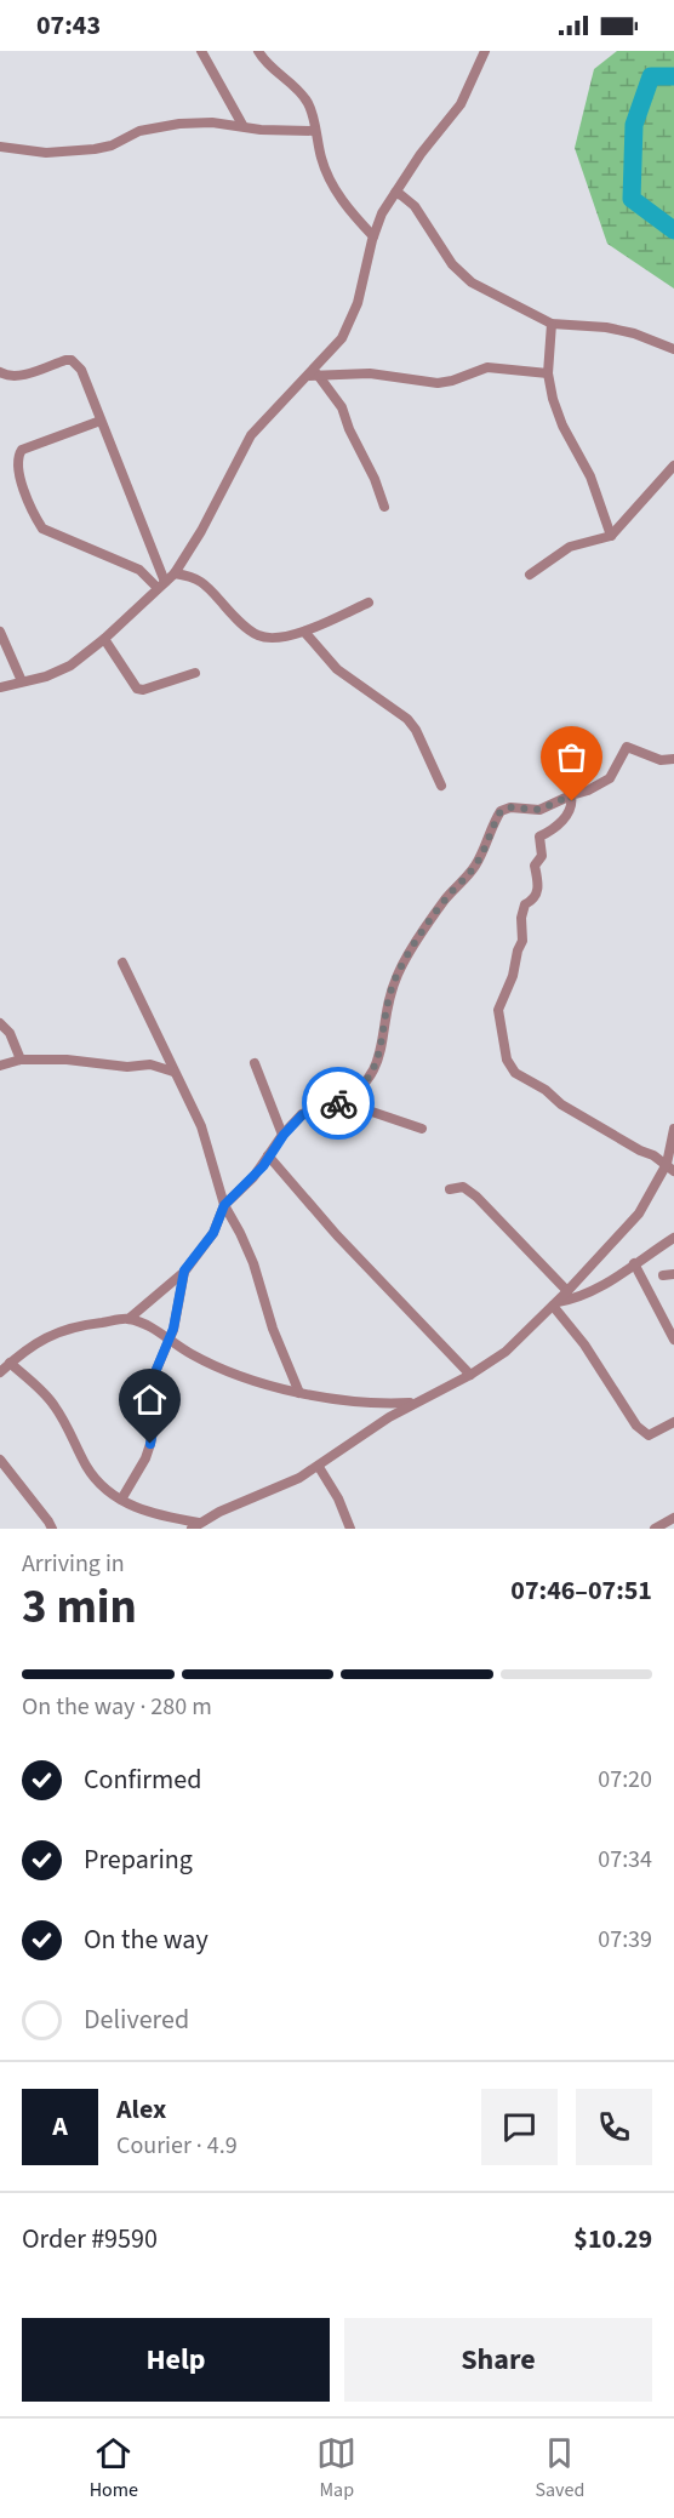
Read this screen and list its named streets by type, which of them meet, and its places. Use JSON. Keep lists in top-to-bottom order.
{
  "page": {
    "status": "07:43",
    "heading": ["3 min", "Arriving in", "07:46–07:51"],
    "panel": [
      "Alex",
      "Courier · 4.9",
      "Order #9590",
      "$10.29"
    ],
    "bar": "On the way · 280 m",
    "list": [
      ["Confirmed", "07:20"],
      ["Preparing", "07:34"],
      ["On the way", "07:39"],
      "Delivered"
    ],
    "round": "A",
    "buttons": ["Help", "Share"],
    "tabs": ["Home", "Map", "Saved"]
  }
}
